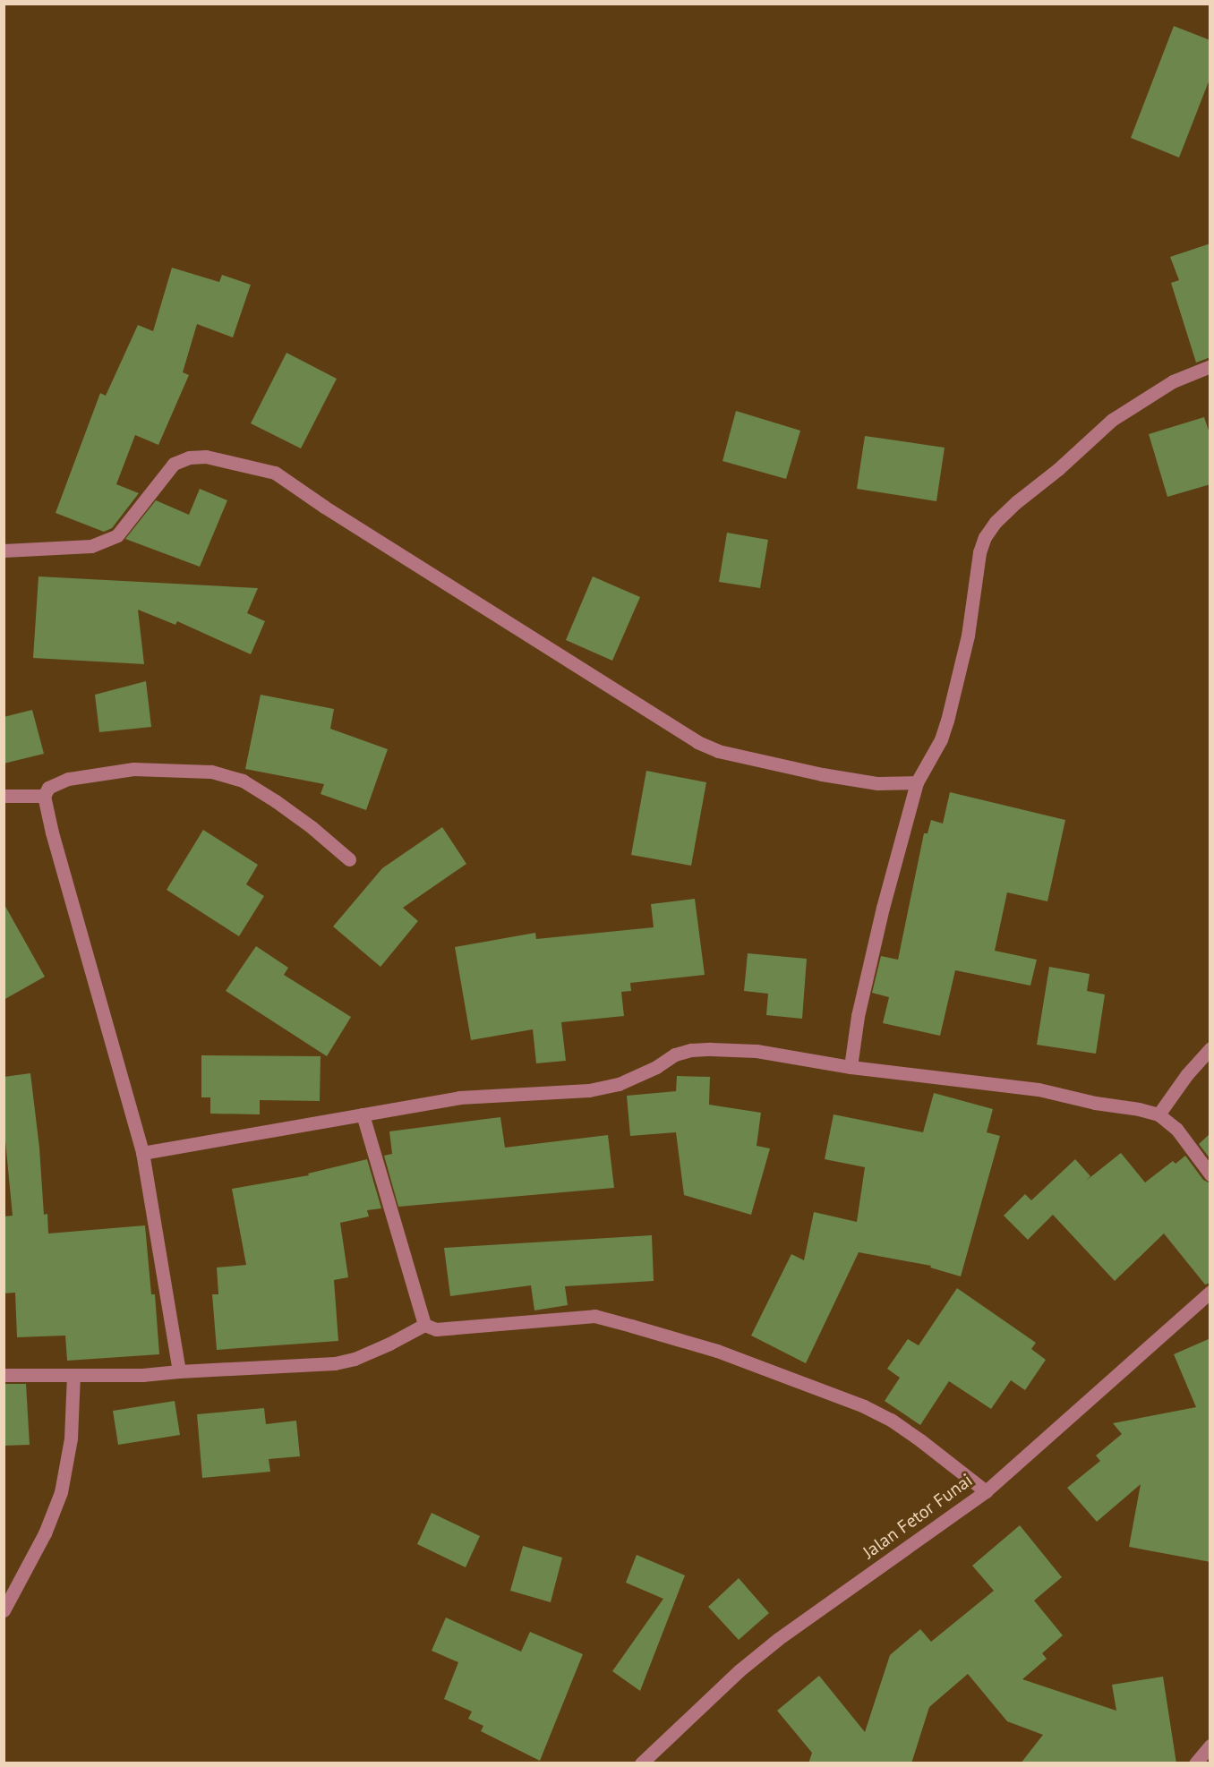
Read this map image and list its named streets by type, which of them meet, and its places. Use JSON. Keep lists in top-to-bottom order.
{
  "streets": {
    "street": ["Jalan Fetor Funai"]
  }
}
